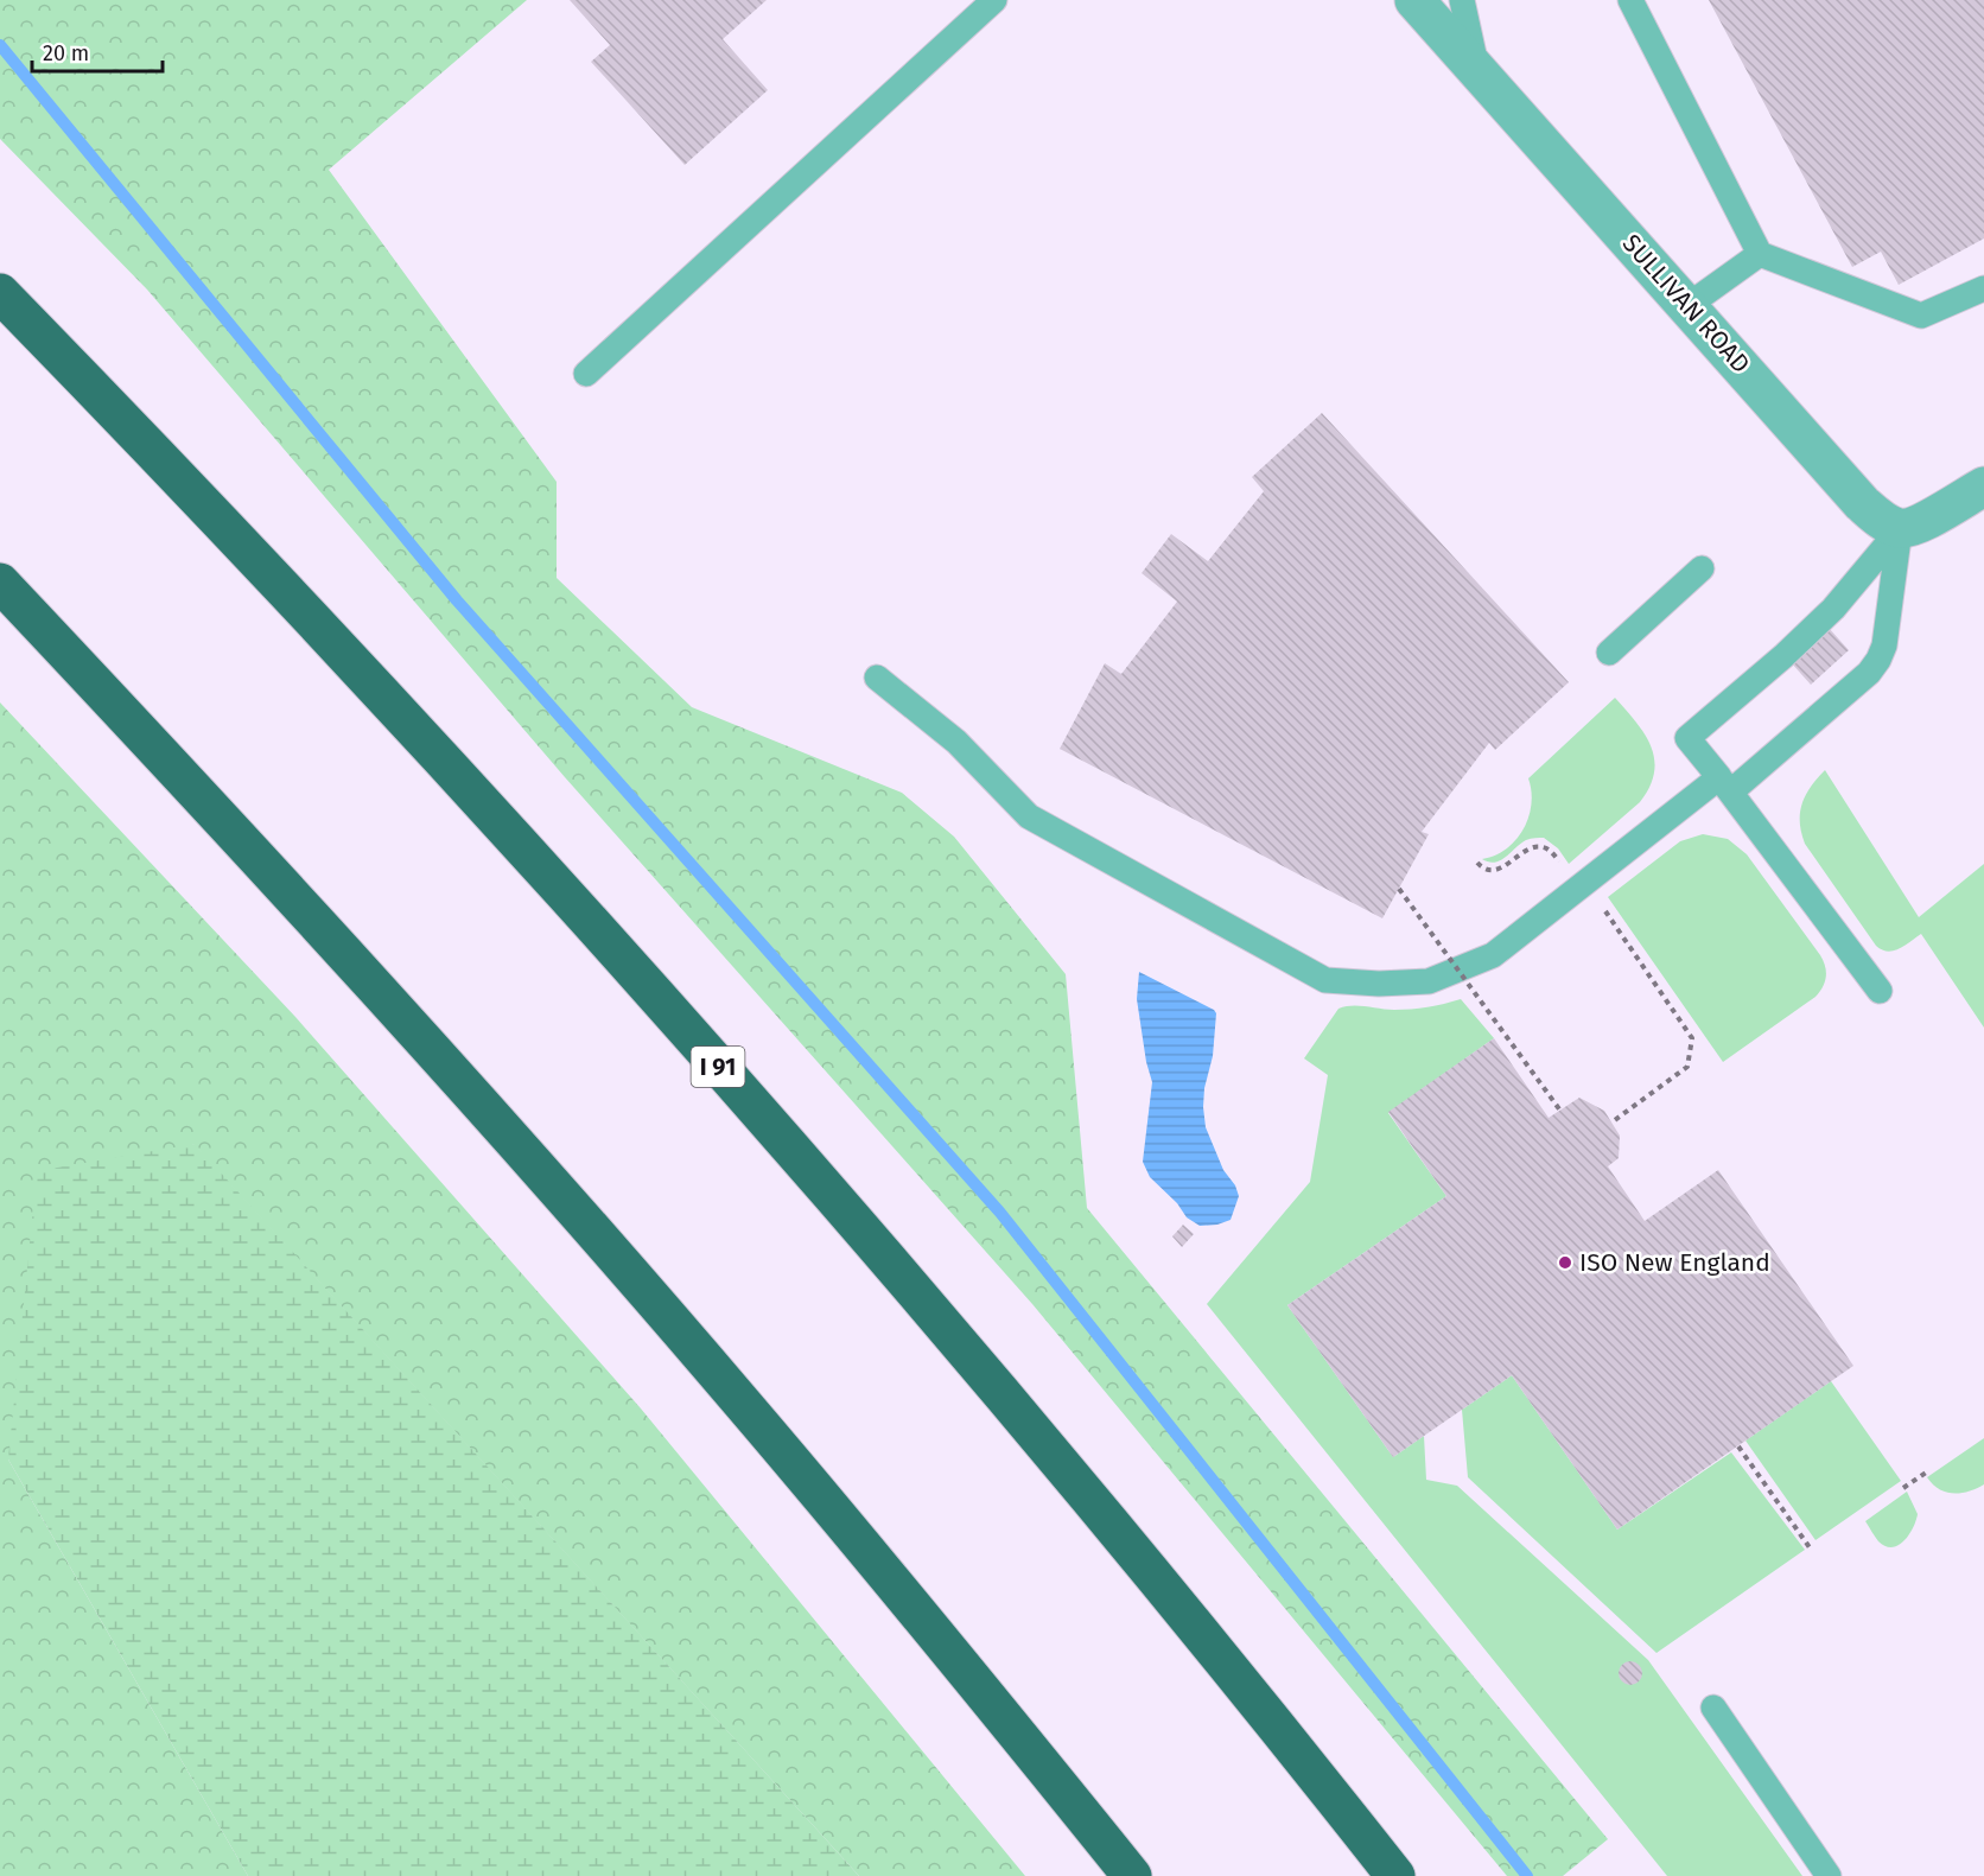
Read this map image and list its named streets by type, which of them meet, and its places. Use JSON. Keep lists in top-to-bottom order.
{
  "streets": {
    "highway": ["I 91"],
    "street": ["SULLIVAN ROAD"]
  },
  "places": ["ISO New England"],
  "scale_bar": "20 m"
}
